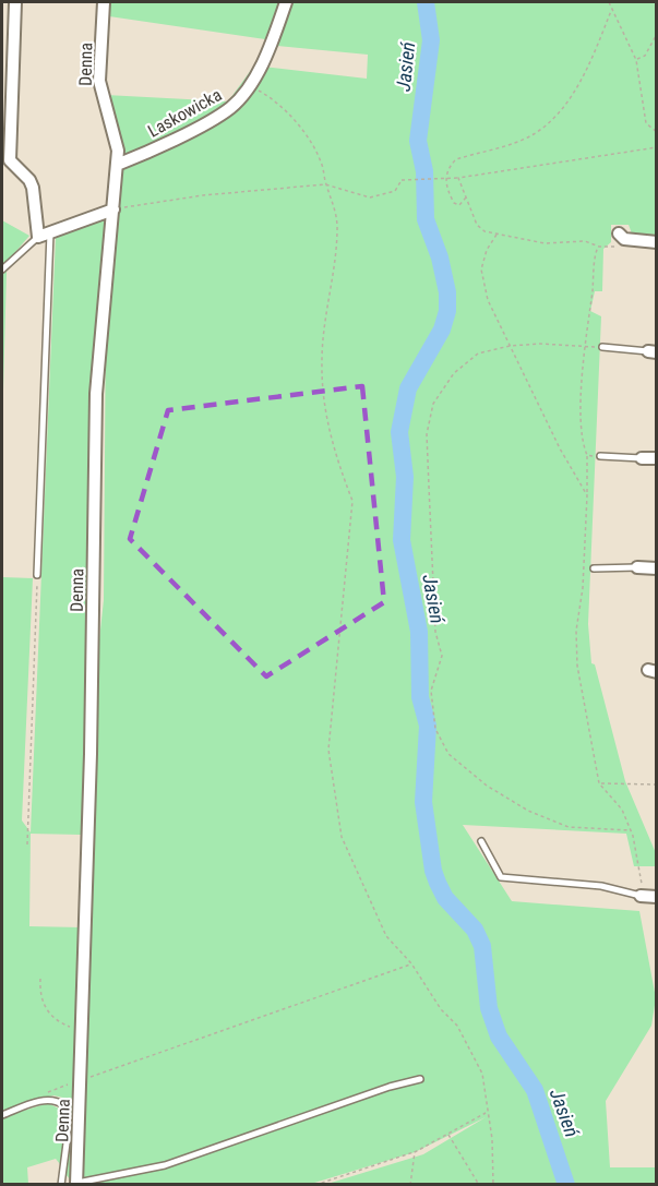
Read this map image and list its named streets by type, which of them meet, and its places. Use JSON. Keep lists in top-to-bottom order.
{
  "streets": {
    "street": ["Denna", "Laskowicka"]
  },
  "crossings": [
    ["Denna", "Laskowicka"]
  ],
  "water": ["Jasień"]
}
